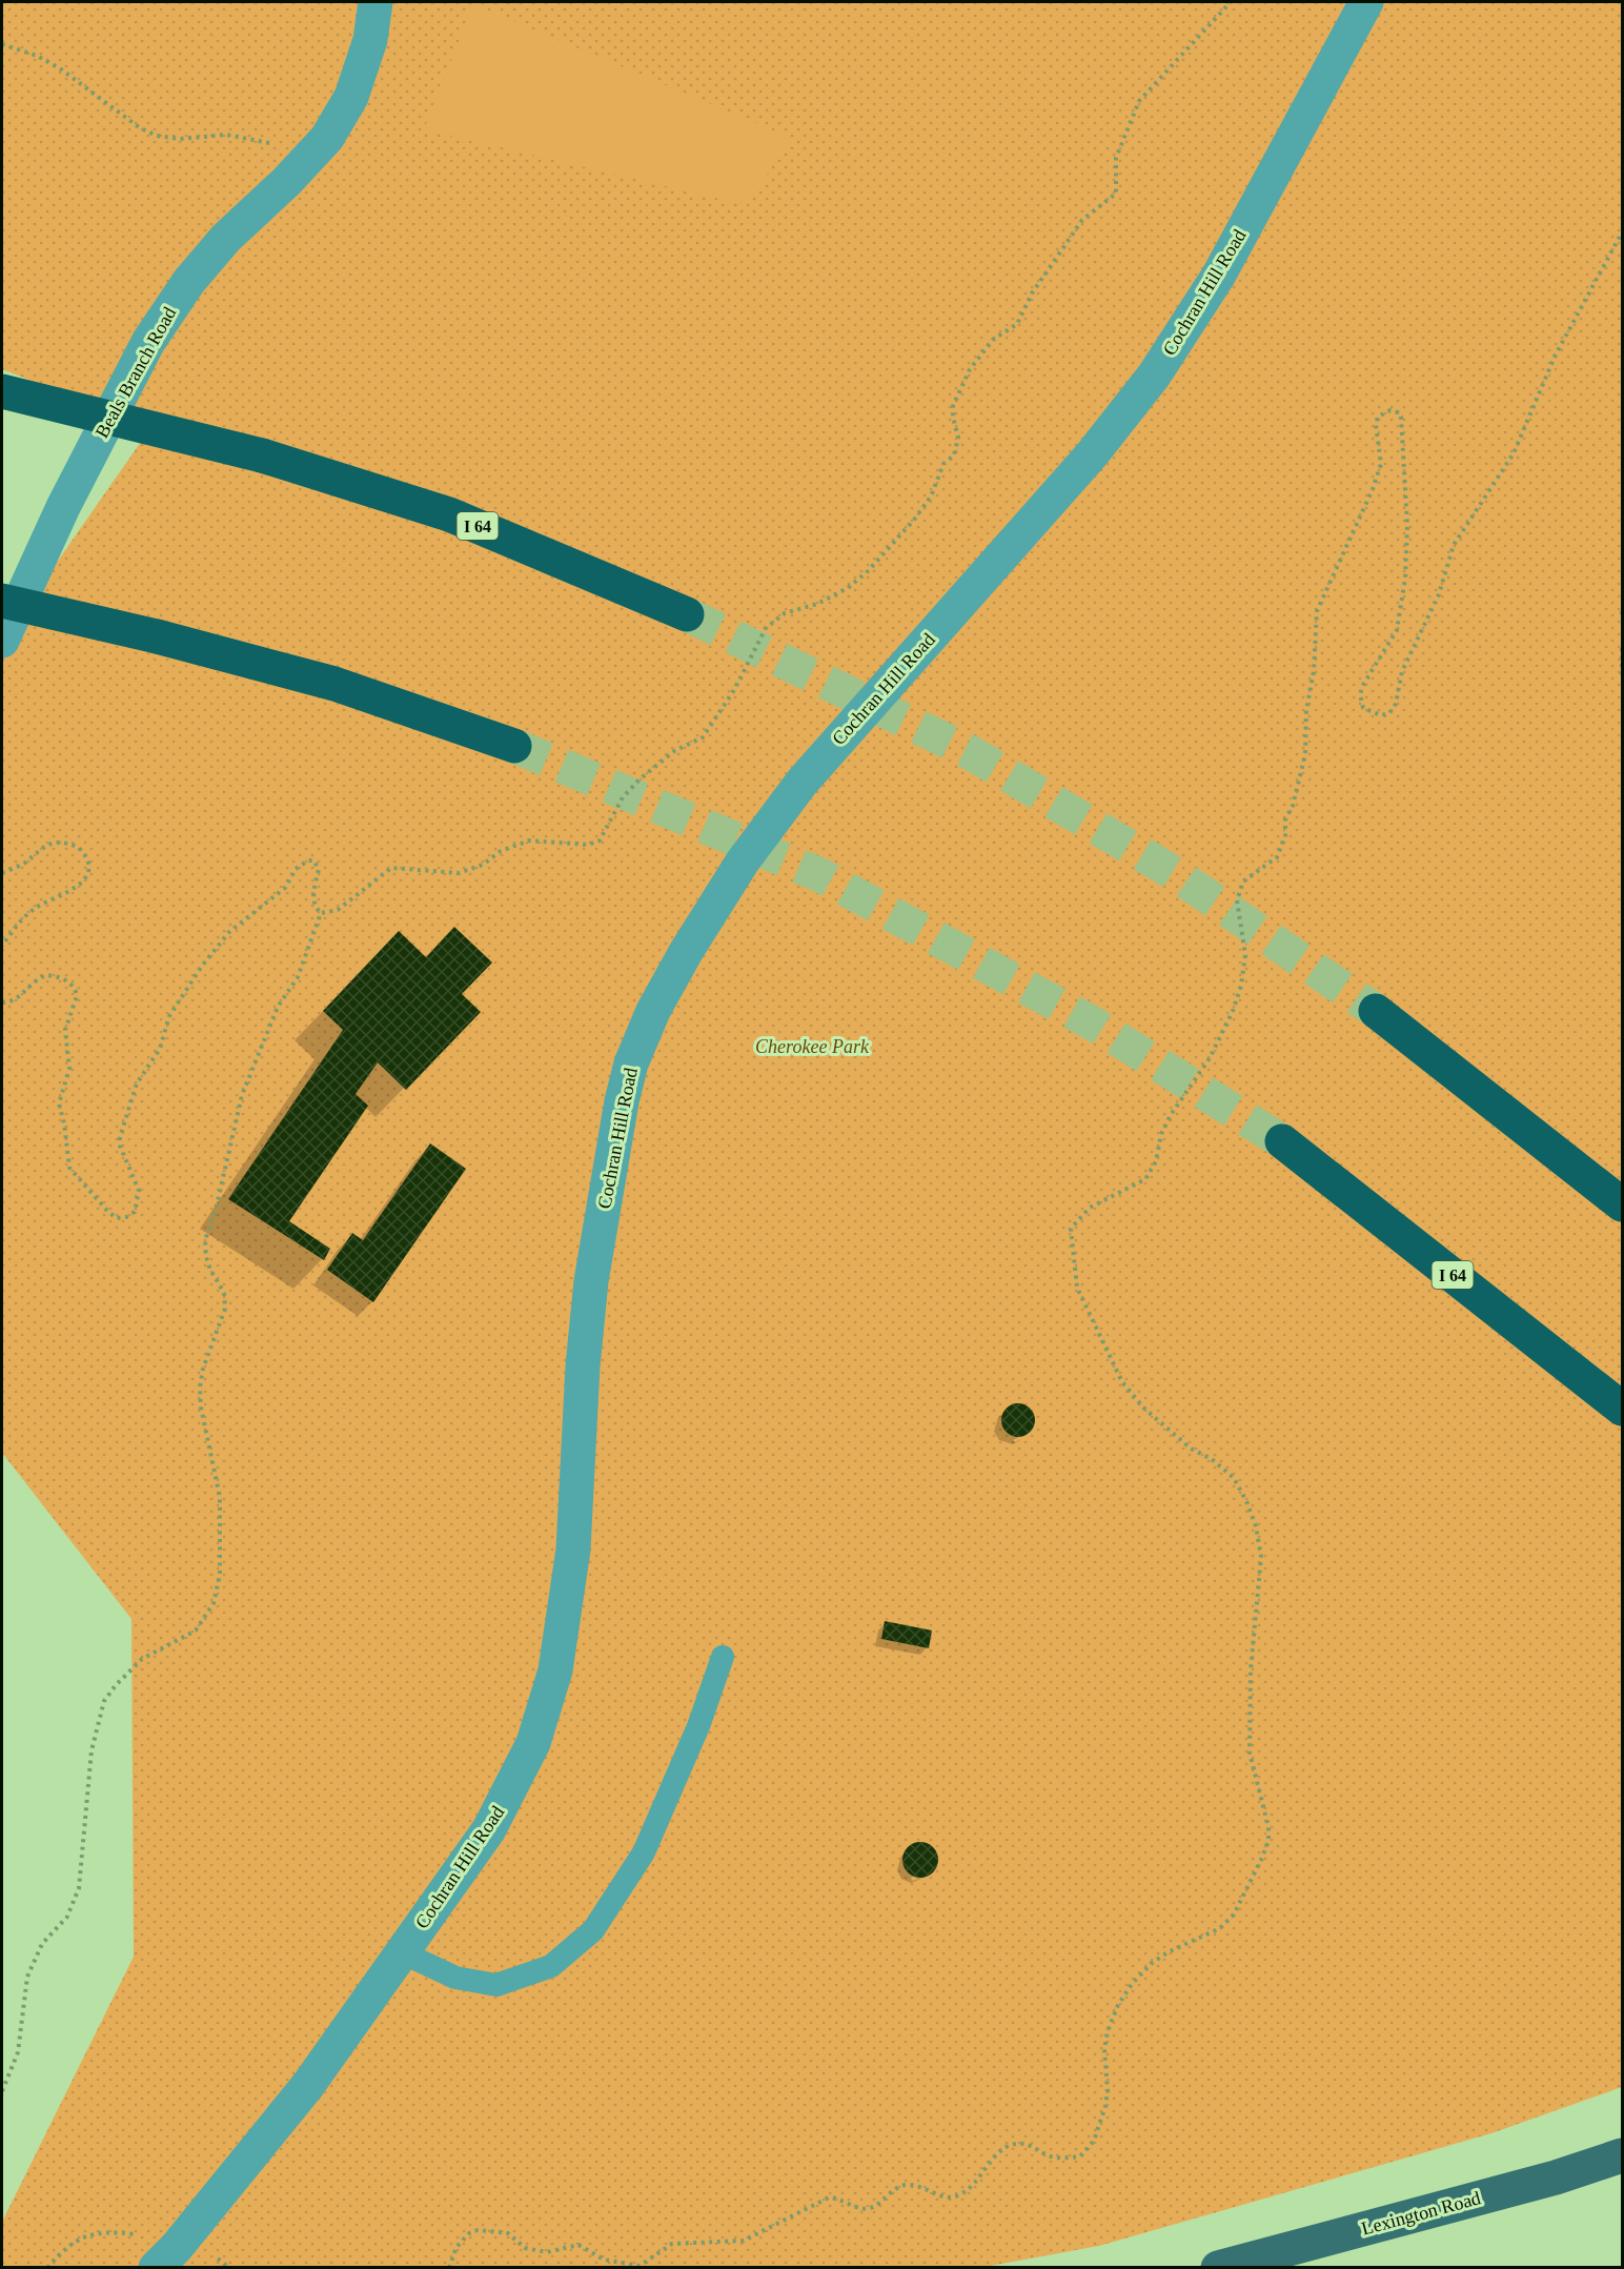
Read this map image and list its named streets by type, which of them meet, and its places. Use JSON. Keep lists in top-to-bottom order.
{
  "streets": {
    "highway": ["I 64"],
    "main road": ["Lexington Road"],
    "street": ["Cochran Hill Road", "Beals Branch Road"]
  },
  "parks": ["Cherokee Park"]
}
